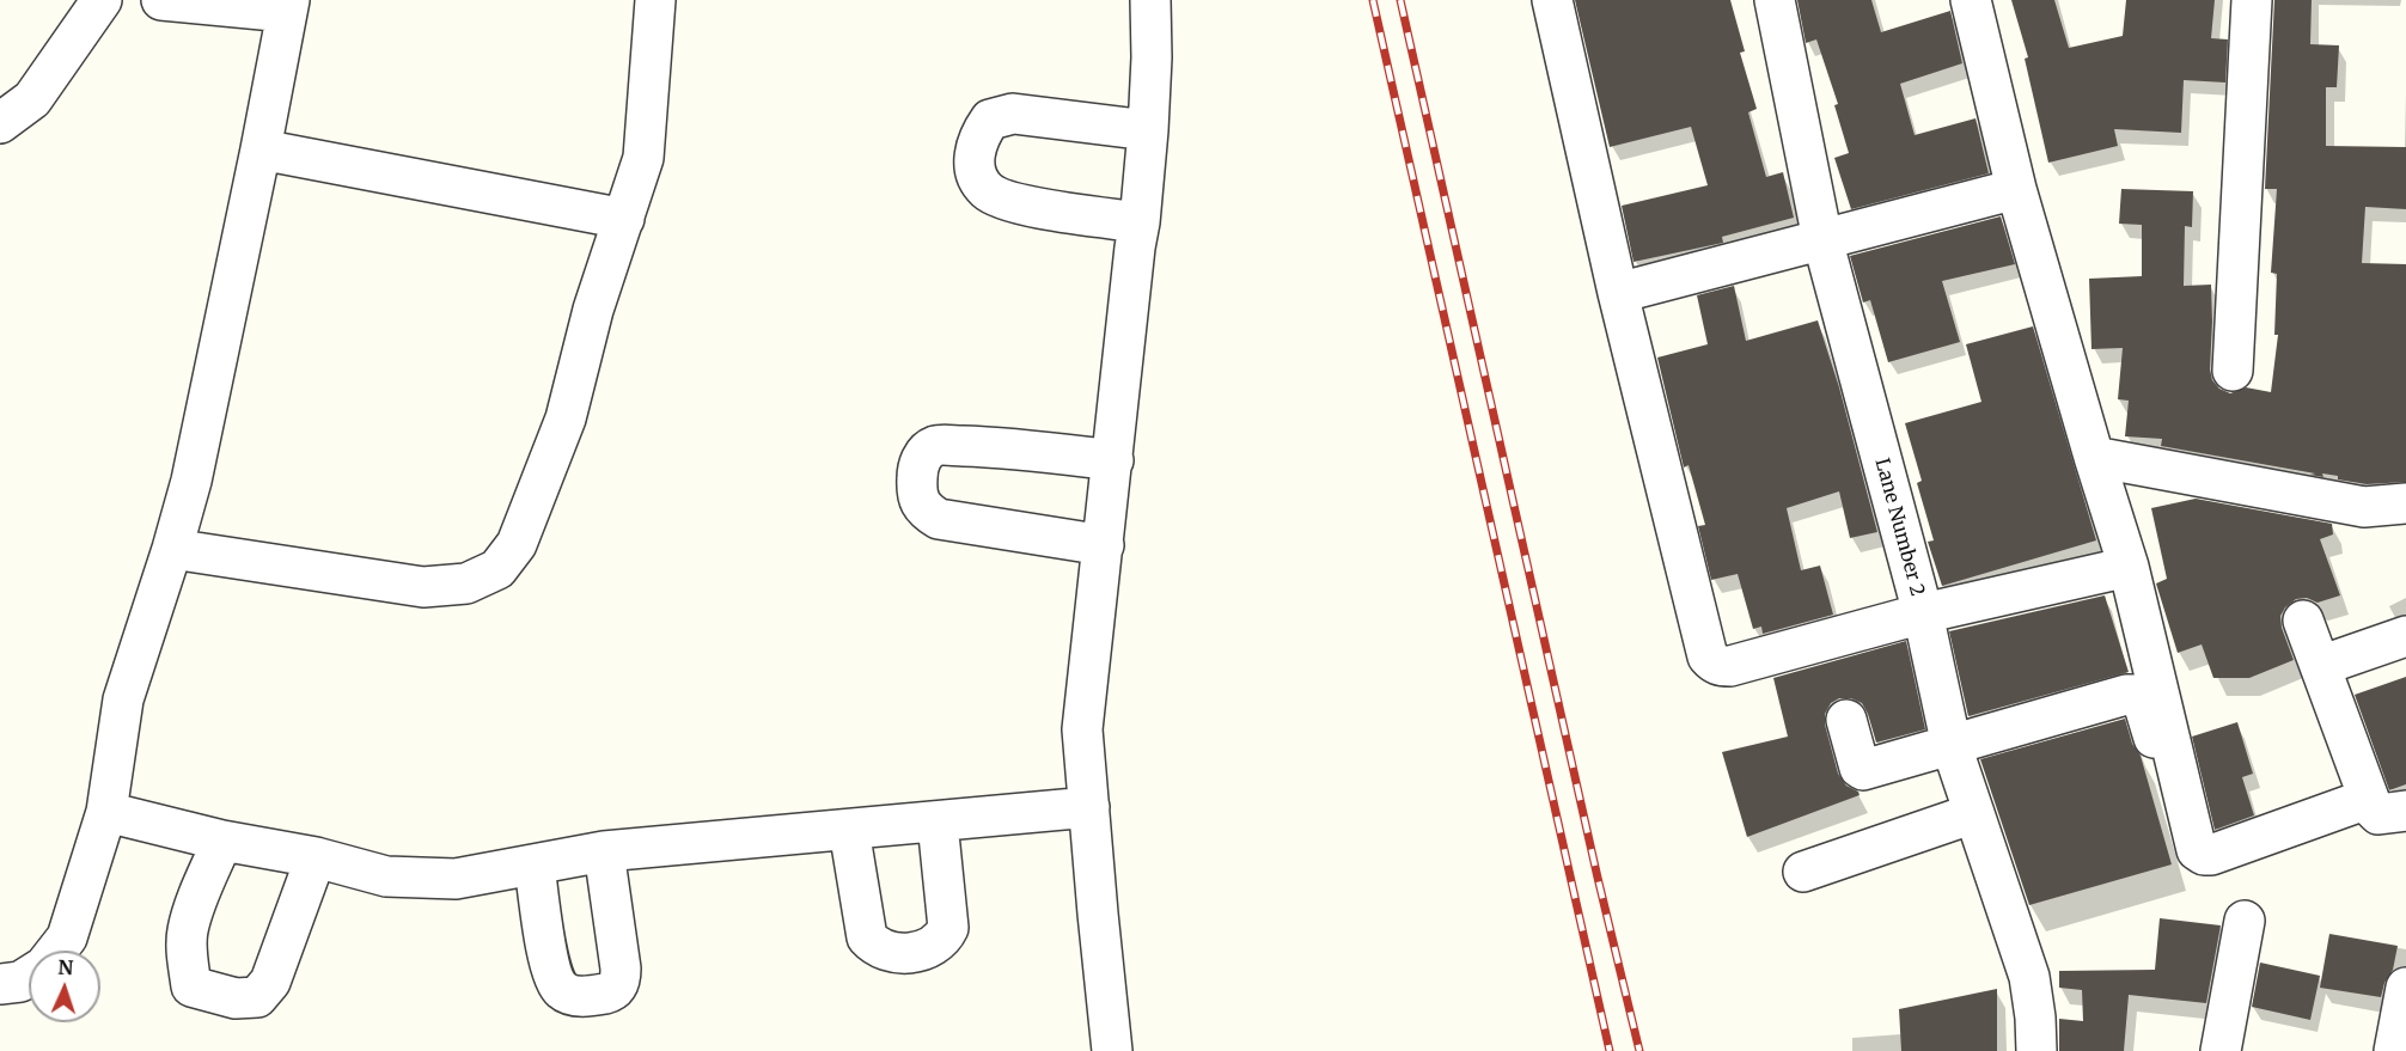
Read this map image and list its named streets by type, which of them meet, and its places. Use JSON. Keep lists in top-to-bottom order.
{
  "streets": {
    "street": ["Lane Number 2"]
  },
  "north": "top"
}
